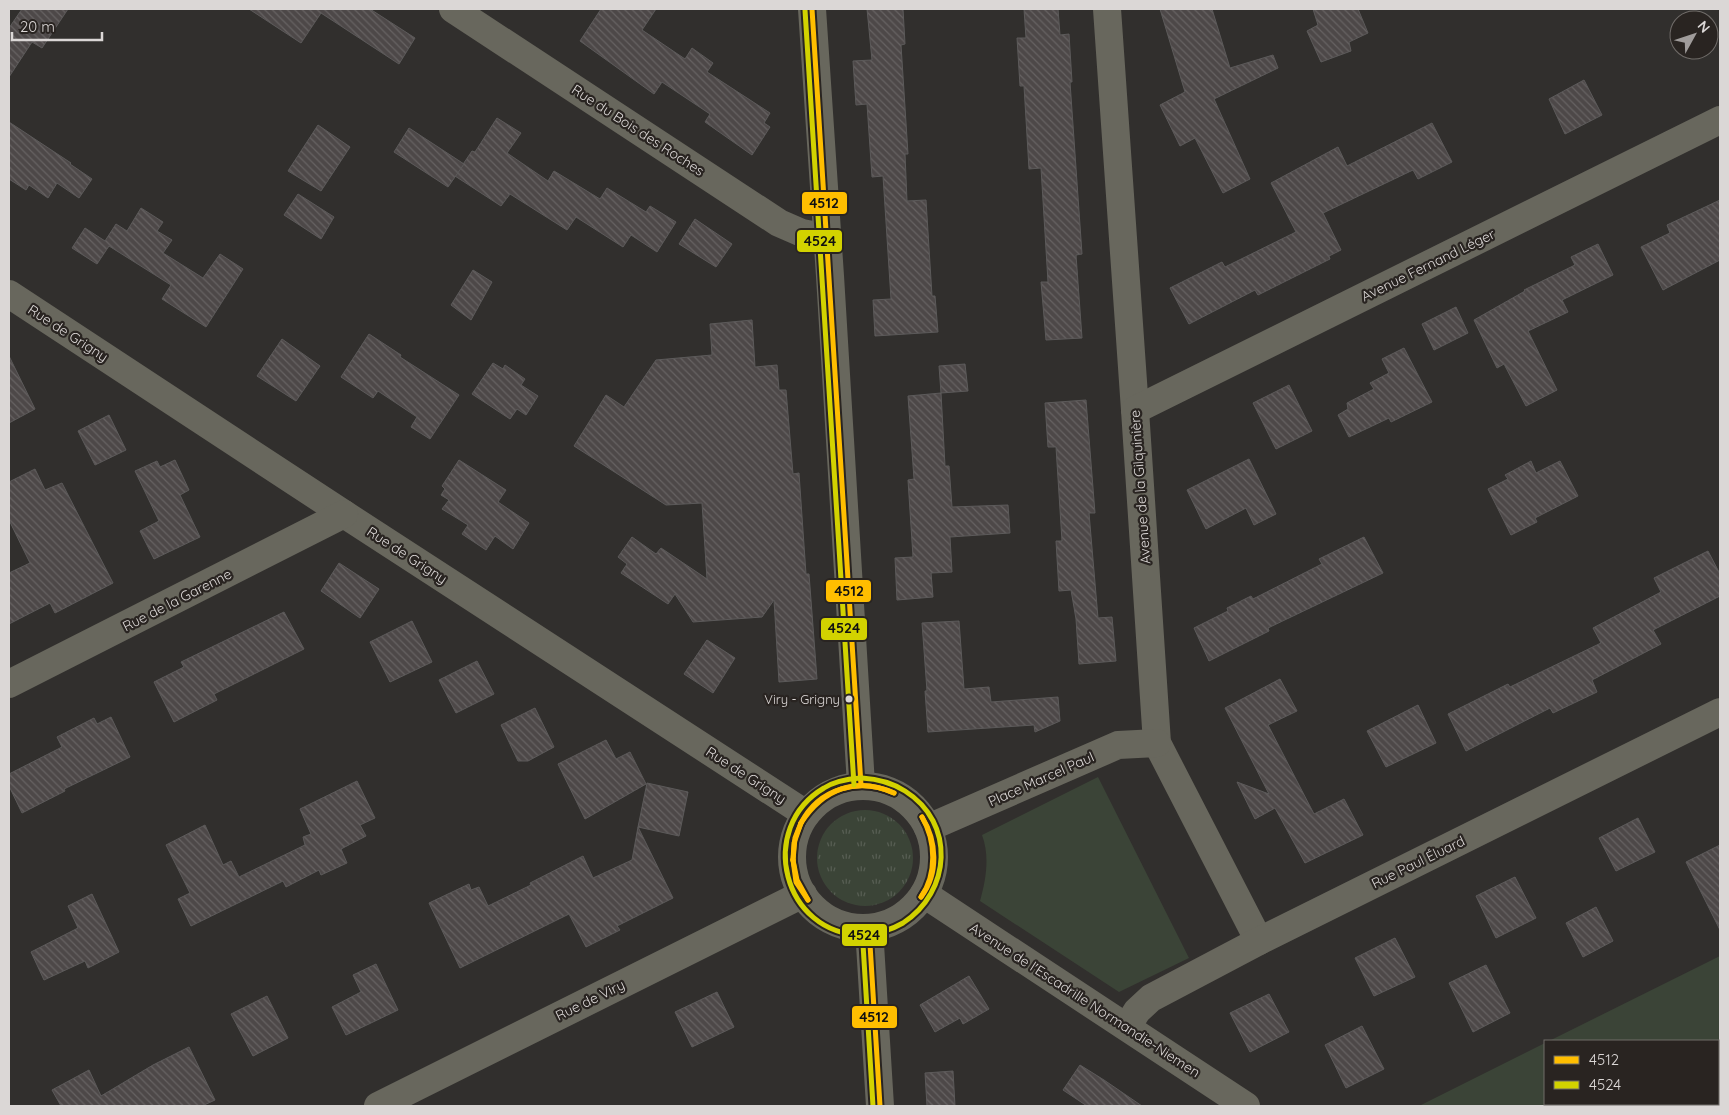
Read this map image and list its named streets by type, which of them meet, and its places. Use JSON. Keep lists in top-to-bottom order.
{
  "streets": {
    "street": [
      "Rue du Bois des Roches",
      "Avenue Fernand Léger",
      "Rue de Grigny",
      "Avenue de la Gilquinière",
      "Rue de la Garenne",
      "Place Marcel Paul",
      "Rue Paul Éluard",
      "Rue de Viry",
      "Avenue de l'Escadrille Normandie-Niemen"
    ]
  },
  "crossings": [
    ["Avenue Fernand Léger", "Avenue de la Gilquinière"],
    ["Rue de Grigny", "Rue de la Garenne"],
    ["Rue de Grigny", "Place Marcel Paul"],
    ["Rue de Grigny", "Rue de Viry"],
    ["Rue de Grigny", "Avenue de l'Escadrille Normandie-Niemen"],
    ["Avenue de la Gilquinière", "Place Marcel Paul"],
    ["Avenue de la Gilquinière", "Rue Paul Éluard"],
    ["Place Marcel Paul", "Rue de Viry"],
    ["Place Marcel Paul", "Avenue de l'Escadrille Normandie-Niemen"],
    ["Rue Paul Éluard", "Avenue de l'Escadrille Normandie-Niemen"],
    ["Rue de Viry", "Avenue de l'Escadrille Normandie-Niemen"]
  ],
  "places": ["Viry - Grigny"],
  "lines": ["transit line 4512", "transit line 4524"],
  "legend": ["4512", "4524"],
  "scale_bar": "20 m",
  "north": "top right"
}
